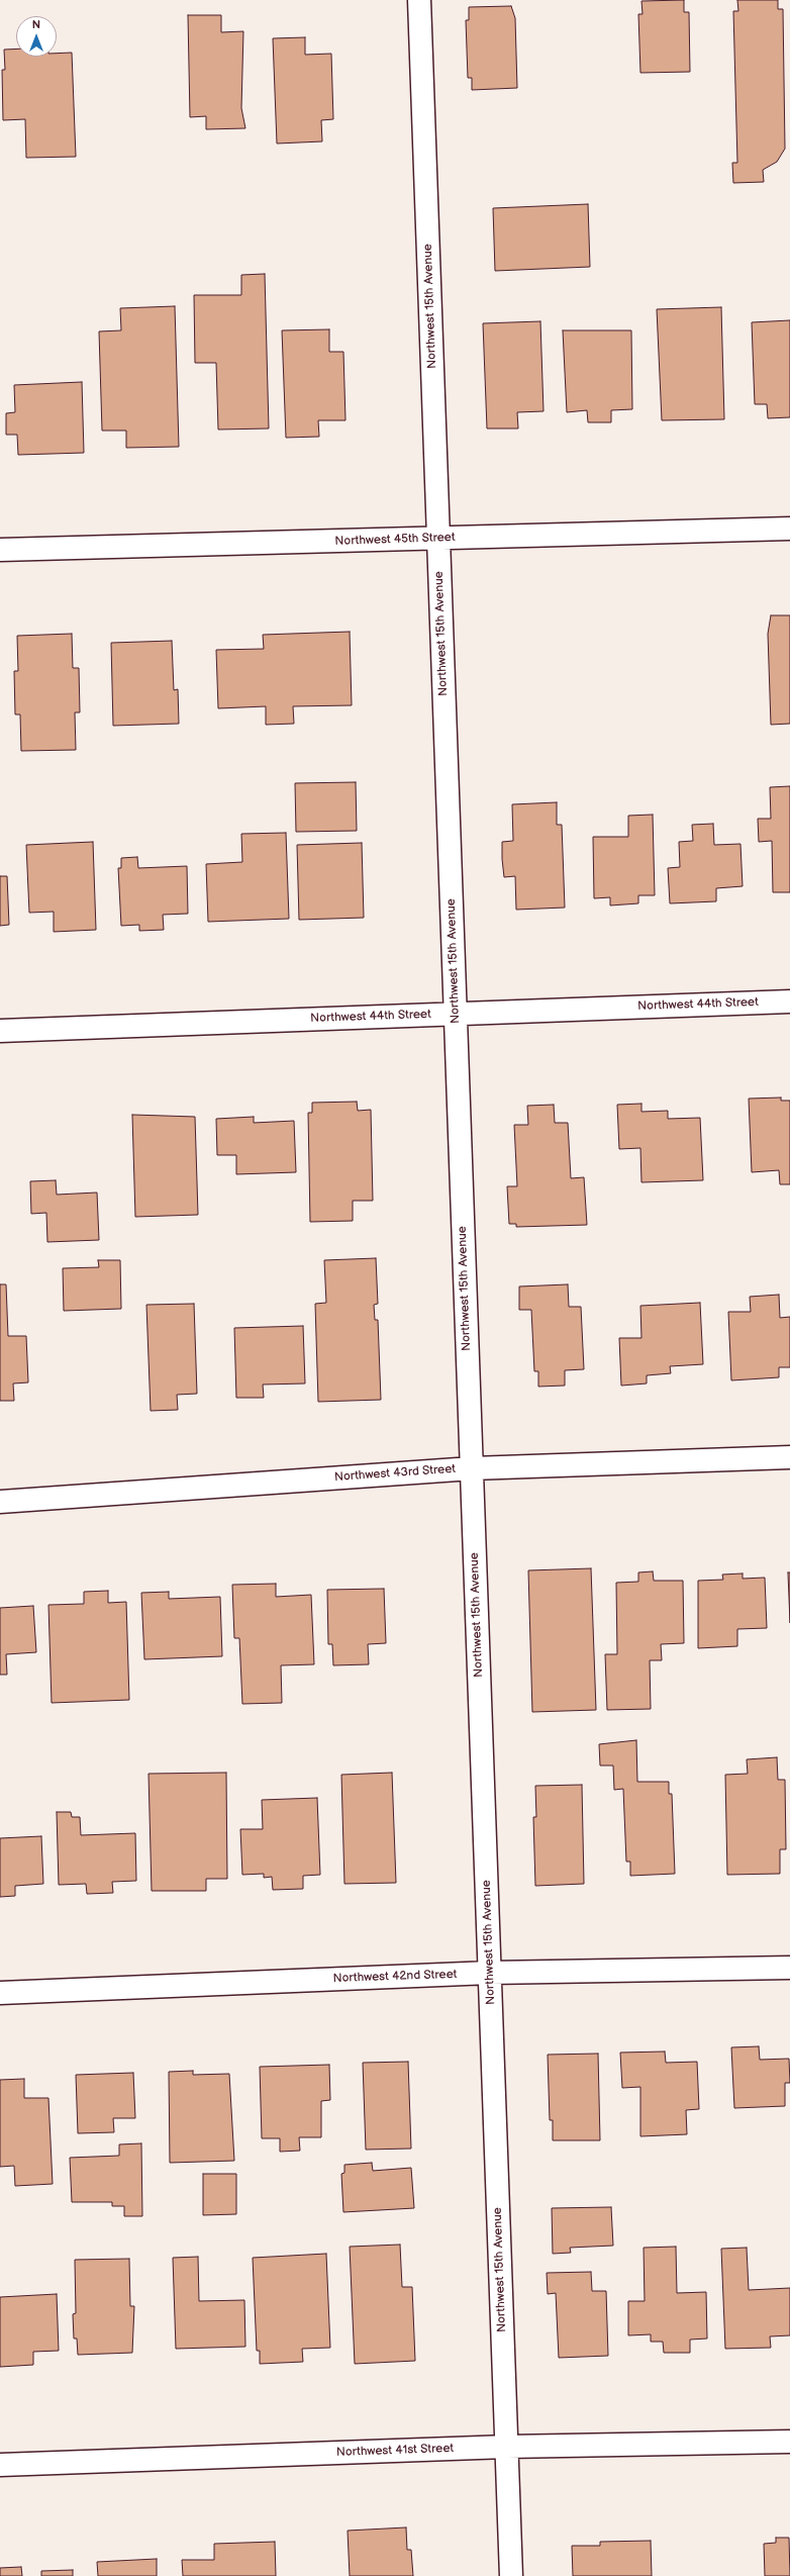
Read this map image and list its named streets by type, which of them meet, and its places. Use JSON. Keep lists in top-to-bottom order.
{
  "streets": {
    "street": [
      "Northwest 15th Avenue",
      "Northwest 45th Street",
      "Northwest 44th Street",
      "Northwest 43rd Street",
      "Northwest 42nd Street",
      "Northwest 41st Street"
    ]
  },
  "crossings": [
    ["Northwest 15th Avenue", "Northwest 45th Street"],
    ["Northwest 15th Avenue", "Northwest 44th Street"],
    ["Northwest 15th Avenue", "Northwest 43rd Street"],
    ["Northwest 15th Avenue", "Northwest 42nd Street"],
    ["Northwest 15th Avenue", "Northwest 41st Street"]
  ],
  "north": "top"
}
